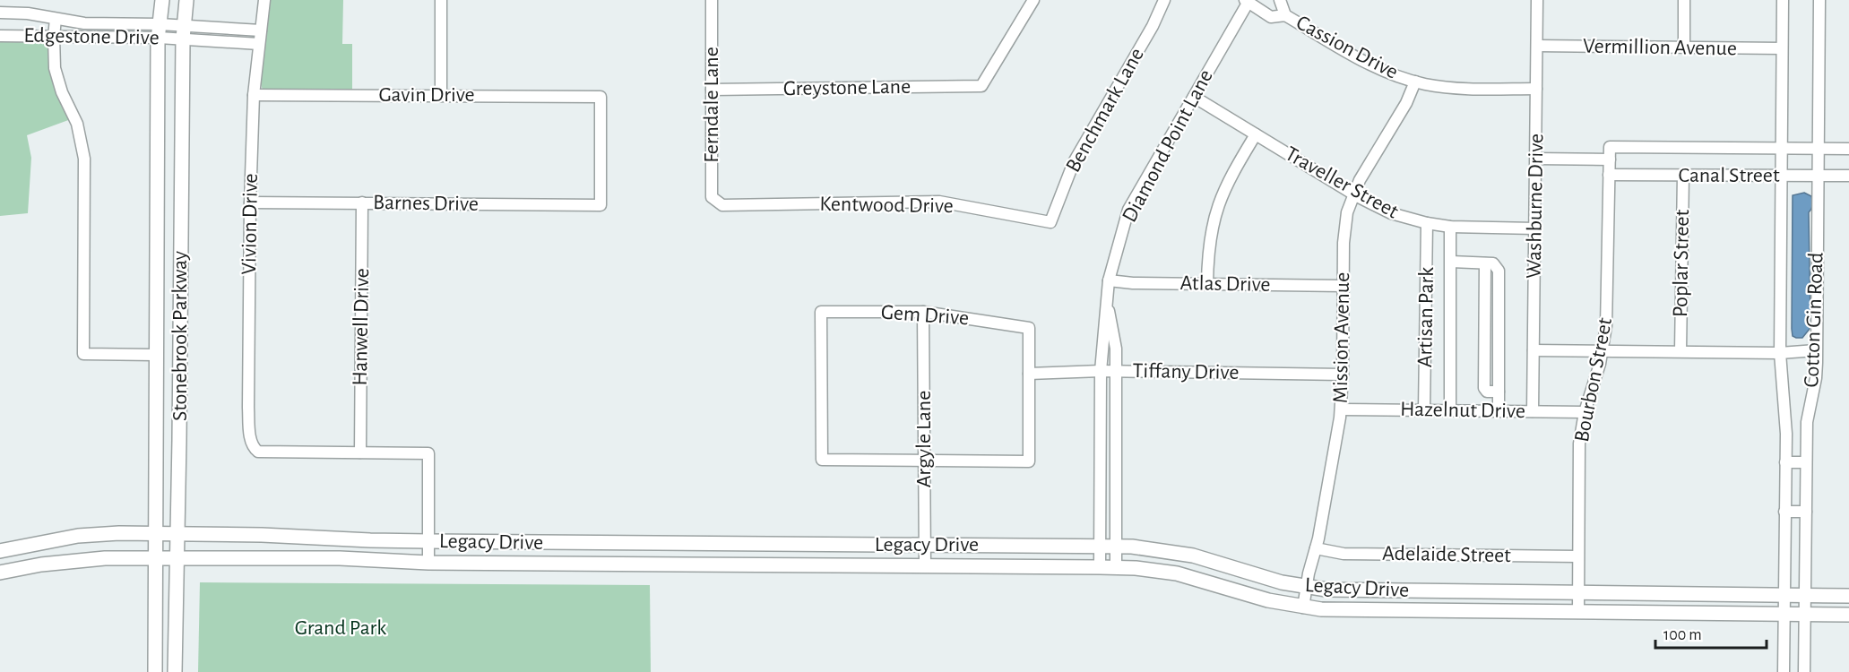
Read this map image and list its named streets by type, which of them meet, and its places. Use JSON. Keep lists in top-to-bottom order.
{
  "streets": {
    "main road": ["Stonebrook Parkway", "Legacy Drive"],
    "street": [
      "Edgestone Drive",
      "Cassion Drive",
      "Vermillion Avenue",
      "Greystone Lane",
      "Gavin Drive",
      "Ferndale Lane",
      "Benchmark Lane",
      "Diamond Point Lane",
      "Canal Street",
      "Traveller Street",
      "Barnes Drive",
      "Kentwood Drive",
      "Washburne Drive",
      "Vivion Drive",
      "Poplar Street",
      "Atlas Drive",
      "Gem Drive",
      "Artisan Park",
      "Cotton Gin Road",
      "Hanwell Drive",
      "Mission Avenue",
      "Tiffany Drive",
      "Bourbon Street",
      "Hazelnut Drive",
      "Argyle Lane",
      "Adelaide Street"
    ]
  },
  "crossings": [
    ["Edgestone Drive", "Stonebrook Parkway"],
    ["Cassion Drive", "Diamond Point Lane"],
    ["Cassion Drive", "Washburne Drive"],
    ["Cassion Drive", "Mission Avenue"],
    ["Vermillion Avenue", "Washburne Drive"],
    ["Vermillion Avenue", "Cotton Gin Road"],
    ["Greystone Lane", "Ferndale Lane"],
    ["Gavin Drive", "Barnes Drive"],
    ["Gavin Drive", "Vivion Drive"],
    ["Ferndale Lane", "Kentwood Drive"],
    ["Benchmark Lane", "Kentwood Drive"],
    ["Diamond Point Lane", "Traveller Street"],
    ["Diamond Point Lane", "Atlas Drive"],
    ["Diamond Point Lane", "Tiffany Drive"],
    ["Diamond Point Lane", "Legacy Drive"],
    ["Canal Street", "Poplar Street"],
    ["Canal Street", "Cotton Gin Road"],
    ["Canal Street", "Bourbon Street"],
    ["Traveller Street", "Washburne Drive"],
    ["Traveller Street", "Artisan Park"],
    ["Traveller Street", "Mission Avenue"],
    ["Barnes Drive", "Vivion Drive"],
    ["Barnes Drive", "Hanwell Drive"],
    ["Washburne Drive", "Hazelnut Drive"],
    ["Vivion Drive", "Hanwell Drive"],
    ["Atlas Drive", "Mission Avenue"],
    ["Gem Drive", "Tiffany Drive"],
    ["Gem Drive", "Argyle Lane"],
    ["Artisan Park", "Hazelnut Drive"],
    ["Cotton Gin Road", "Legacy Drive"],
    ["Stonebrook Parkway", "Legacy Drive"],
    ["Mission Avenue", "Tiffany Drive"],
    ["Mission Avenue", "Hazelnut Drive"],
    ["Mission Avenue", "Legacy Drive"],
    ["Mission Avenue", "Adelaide Street"],
    ["Bourbon Street", "Hazelnut Drive"],
    ["Bourbon Street", "Legacy Drive"],
    ["Bourbon Street", "Adelaide Street"],
    ["Argyle Lane", "Legacy Drive"]
  ],
  "parks": ["Grand Park"],
  "scale_bar": "100 m"
}
